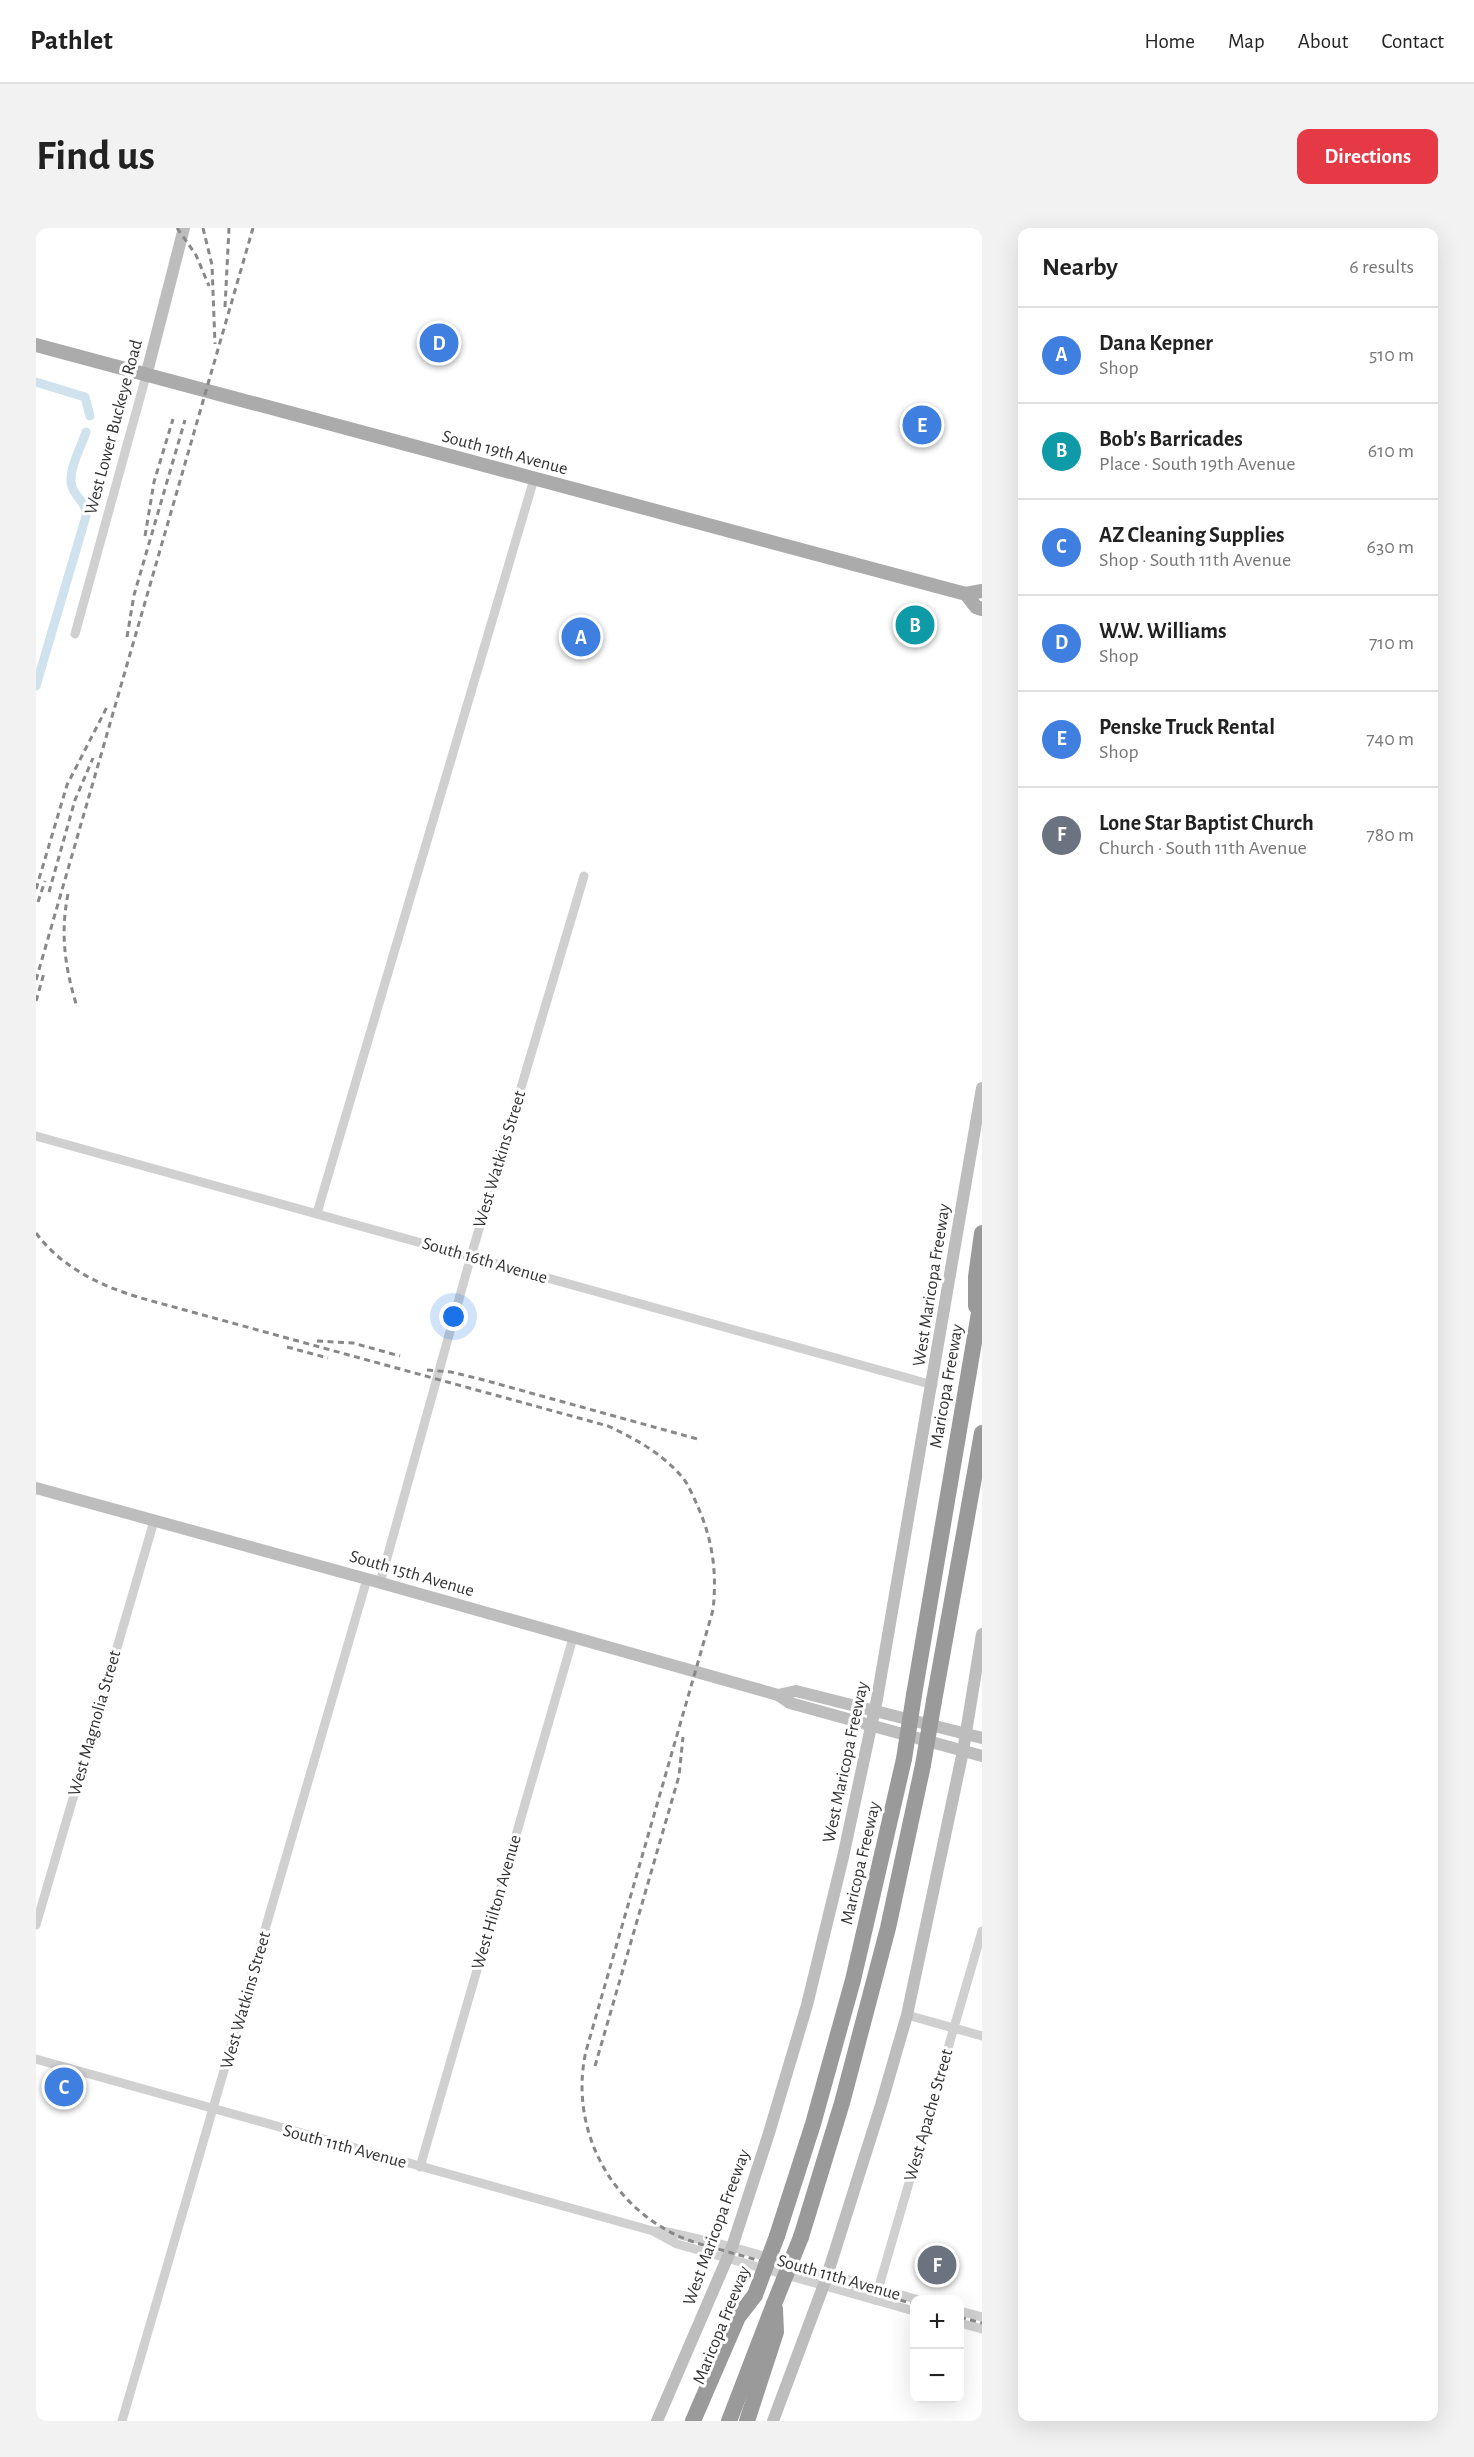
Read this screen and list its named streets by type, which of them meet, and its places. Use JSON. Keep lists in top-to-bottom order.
{
  "streets": {
    "highway": ["Maricopa Freeway"],
    "main road": [
      "West Lower Buckeye Road",
      "South 19th Avenue",
      "West Maricopa Freeway",
      "South 15th Avenue"
    ],
    "street": [
      "West Watkins Street",
      "South 16th Avenue",
      "West Magnolia Street",
      "West Hilton Avenue",
      "West Apache Street",
      "South 11th Avenue"
    ]
  },
  "crossings": [
    ["West Lower Buckeye Road", "South 19th Avenue"],
    ["West Watkins Street", "South 16th Avenue"],
    ["West Watkins Street", "South 15th Avenue"],
    ["West Watkins Street", "South 11th Avenue"],
    ["South 16th Avenue", "West Maricopa Freeway"],
    ["West Maricopa Freeway", "South 15th Avenue"],
    ["West Maricopa Freeway", "South 11th Avenue"],
    ["South 15th Avenue", "West Magnolia Street"],
    ["South 15th Avenue", "West Hilton Avenue"],
    ["West Hilton Avenue", "South 11th Avenue"],
    ["West Apache Street", "South 11th Avenue"]
  ],
  "page": {
    "header": "Pathlet",
    "nav": [
      "Home",
      "Map",
      "About",
      "Contact"
    ],
    "buttons": "Directions",
    "title": "Find us",
    "heading": ["Nearby", "6 results"],
    "list": [
      {
        "mark": "A",
        "name": "Dana Kepner",
        "note": "Shop",
        "value": "510 m"
      },
      {
        "mark": "B",
        "name": "Bob's Barricades",
        "note": "Place · South 19th Avenue",
        "value": "610 m"
      },
      {
        "mark": "C",
        "name": "AZ Cleaning Supplies",
        "note": "Shop · South 11th Avenue",
        "value": "630 m"
      },
      {
        "mark": "D",
        "name": "W.W. Williams",
        "note": "Shop",
        "value": "710 m"
      },
      {
        "mark": "E",
        "name": "Penske Truck Rental",
        "note": "Shop",
        "value": "740 m"
      },
      {
        "mark": "F",
        "name": "Lone Star Baptist Church",
        "note": "Church · South 11th Avenue",
        "value": "780 m"
      }
    ],
    "pins": [
      "D",
      "E",
      "B",
      "A",
      "C",
      "F"
    ],
    "map_buttons": ["+", "−"]
  }
}
